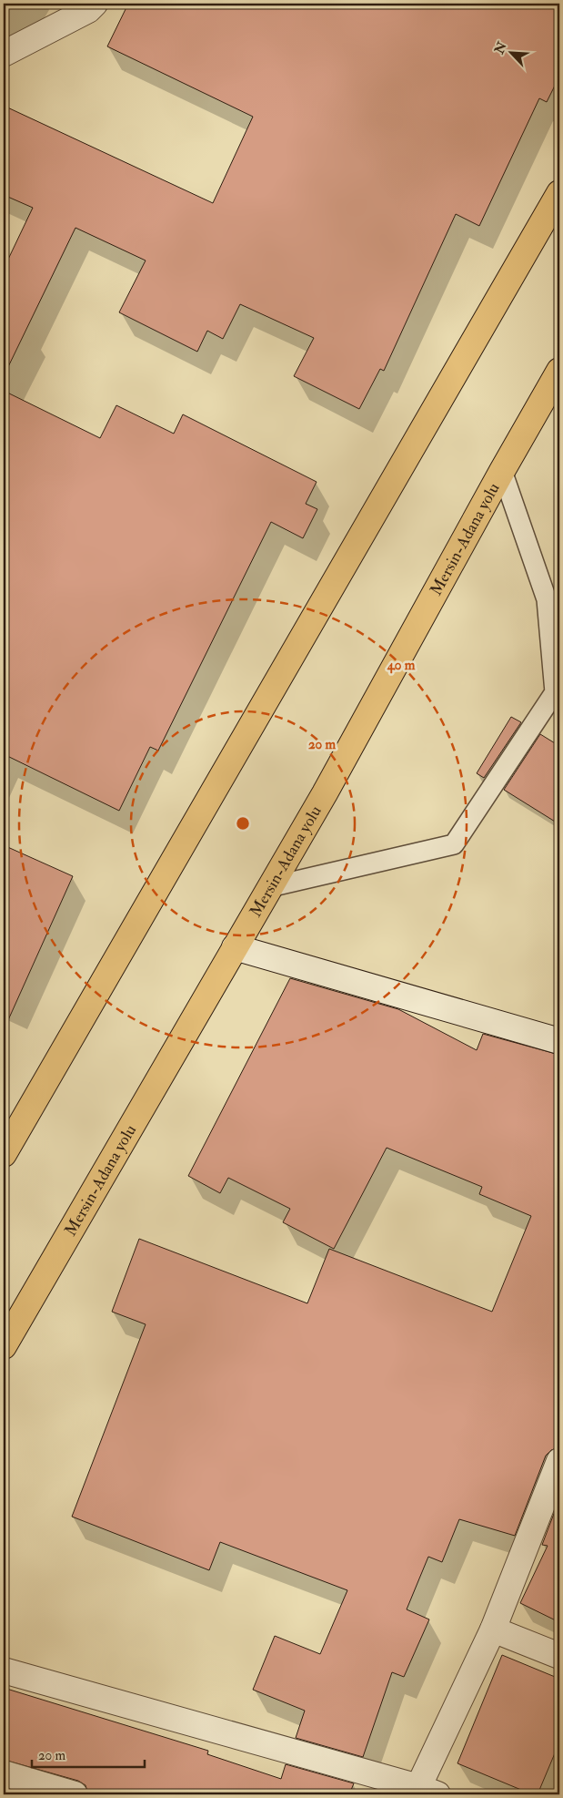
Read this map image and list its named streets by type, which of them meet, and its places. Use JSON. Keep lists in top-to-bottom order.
{
  "streets": {
    "highway": ["Mersin-Adana yolu"]
  },
  "scale_bar": "20 m",
  "north": "top left",
  "rings": ["40 m", "20 m"]
}
